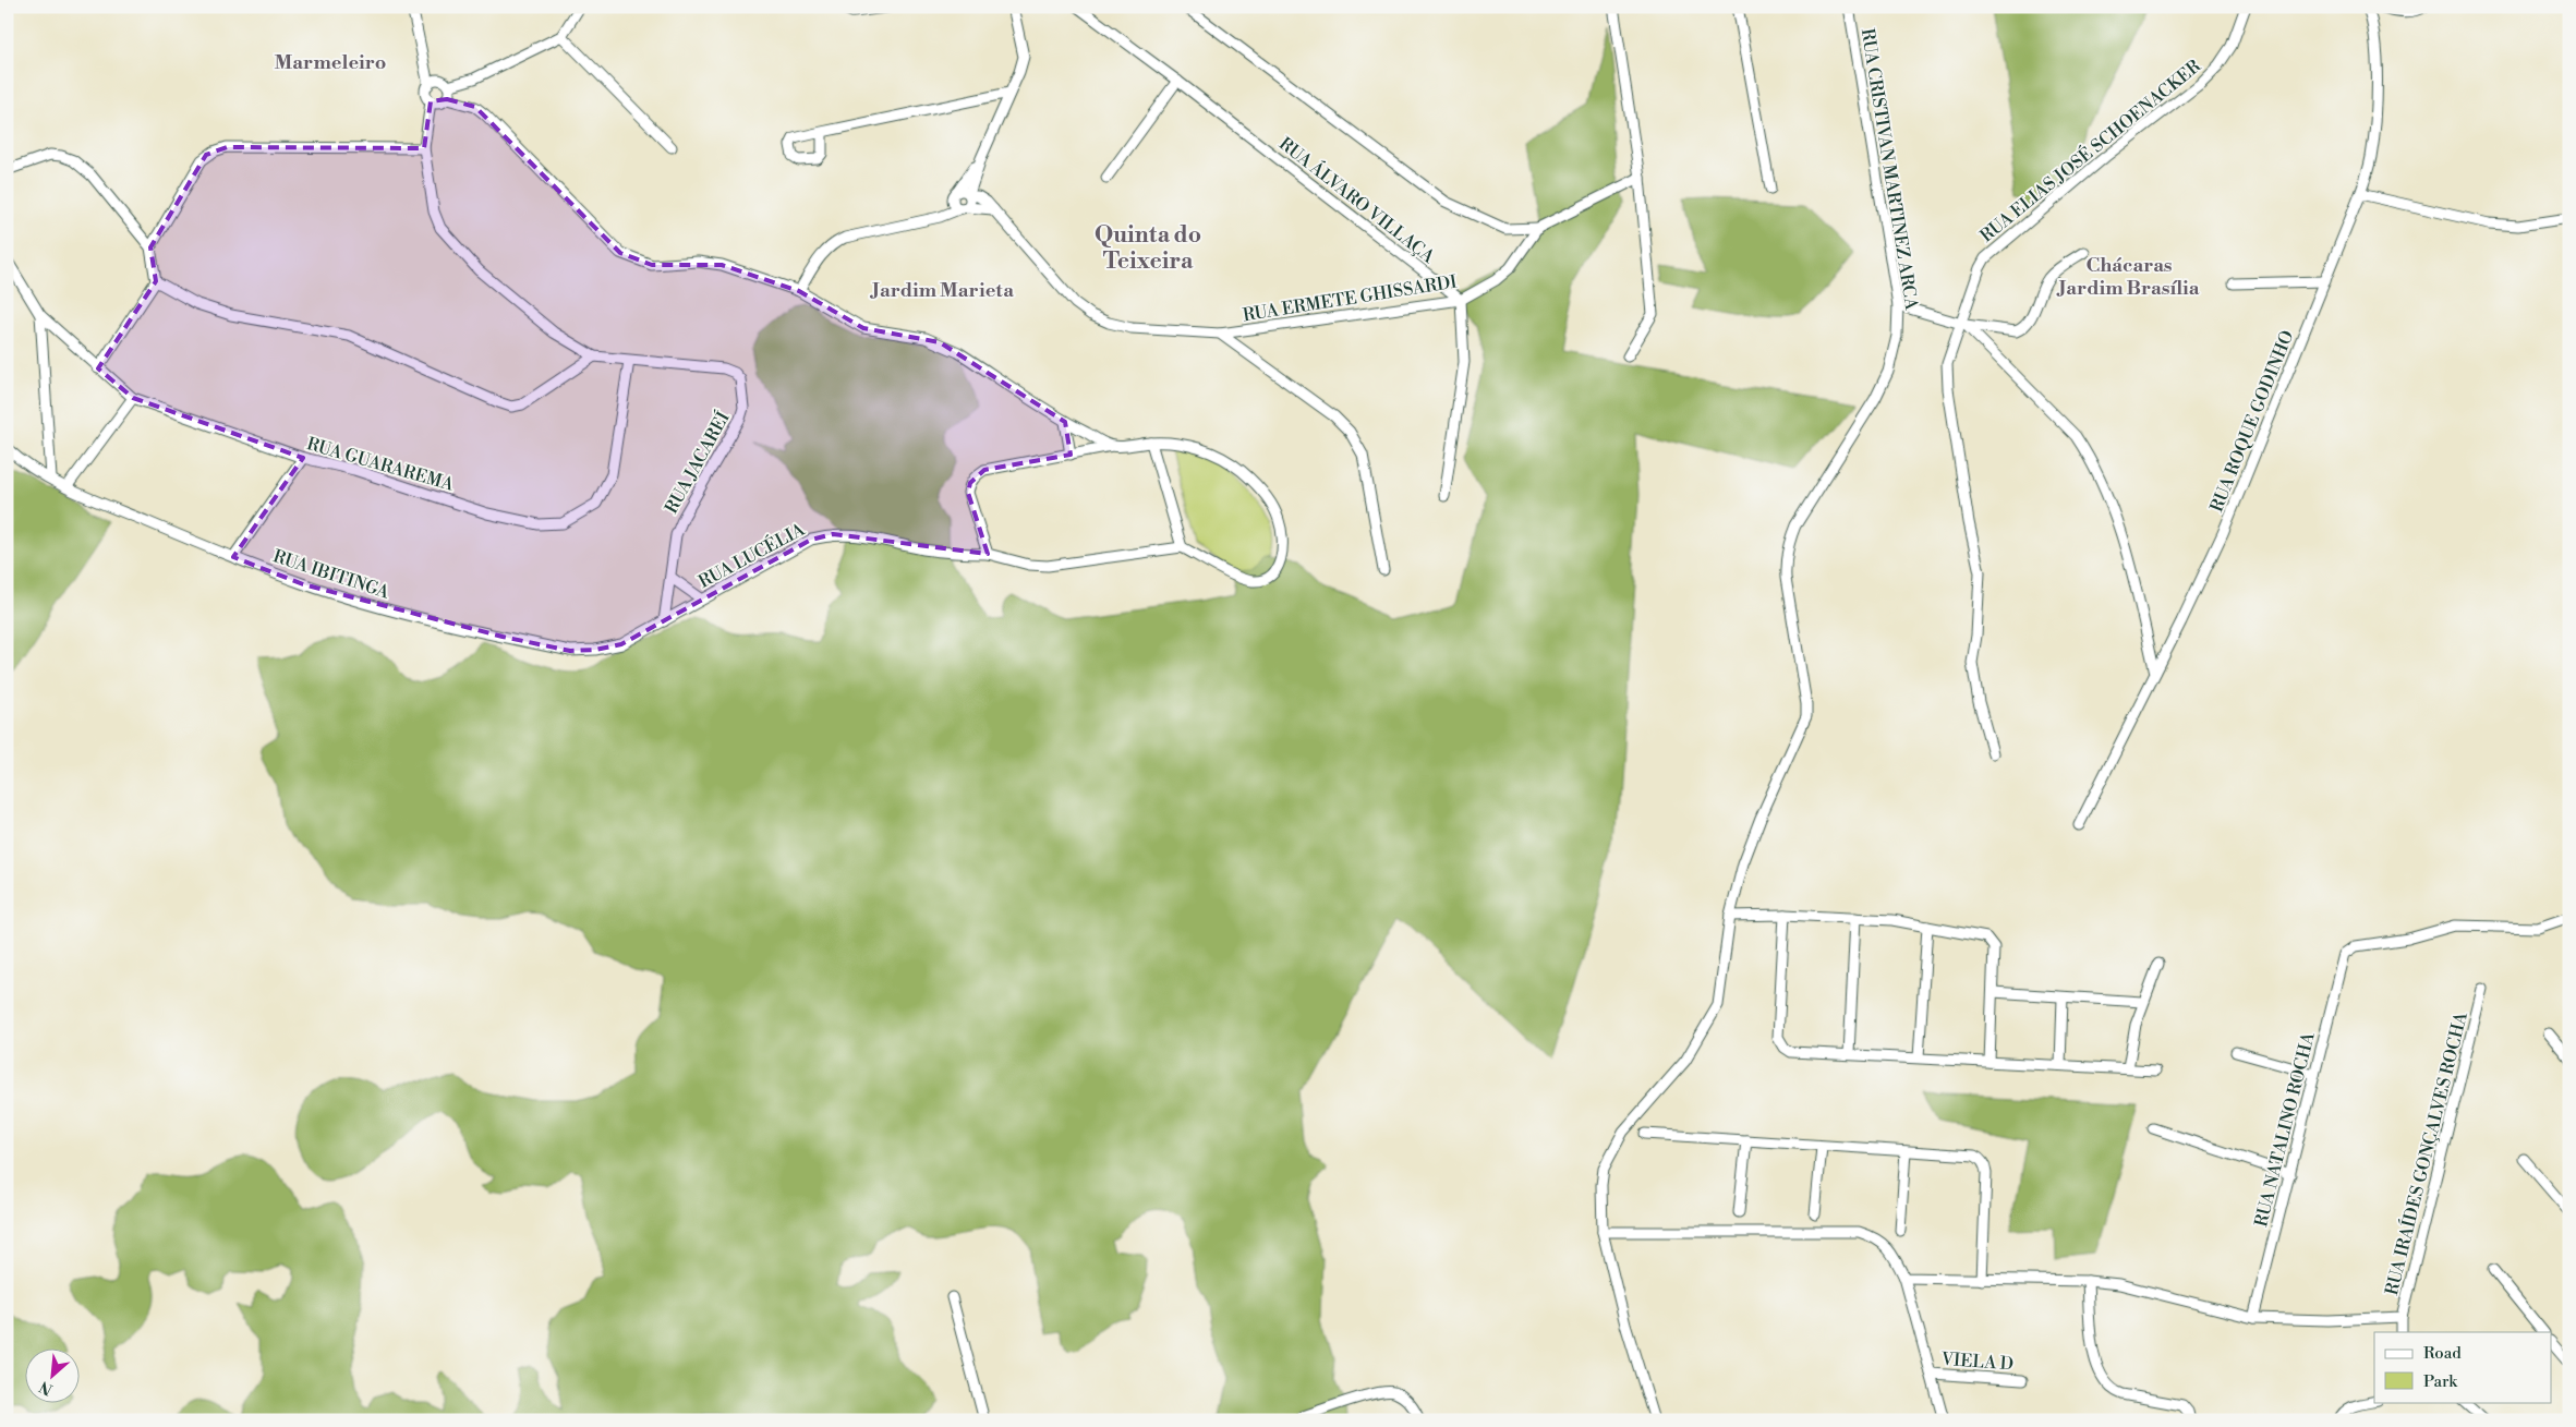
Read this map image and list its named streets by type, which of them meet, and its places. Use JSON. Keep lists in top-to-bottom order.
{
  "streets": {
    "street": [
      "RUA ELIAS JOSÉ SCHOENACKER",
      "RUA CRISTIVAN MARTINEZ ARCA",
      "RUA ÁLVARO VILLAÇA",
      "RUA ERMETE GHISSARDI",
      "RUA ROQUE GODINHO",
      "RUA JACAREÍ",
      "RUA GUARAREMA",
      "RUA LUCÉLIA",
      "RUA IBITINGA",
      "RUA NATALINO ROCHA",
      "RUA IRAÍDES GONÇALVES ROCHA",
      "VIELA D"
    ]
  },
  "crossings": [
    ["RUA ÁLVARO VILLAÇA", "RUA ERMETE GHISSARDI"],
    ["RUA JACAREÍ", "RUA GUARAREMA"],
    ["RUA JACAREÍ", "RUA LUCÉLIA"],
    ["RUA JACAREÍ", "RUA IBITINGA"],
    ["RUA LUCÉLIA", "RUA IBITINGA"],
    ["RUA NATALINO ROCHA", "RUA IRAÍDES GONÇALVES ROCHA"]
  ],
  "districts": [
    "Marmeleiro",
    "Quinta do Teixeira",
    "Chácaras Jardim Brasília",
    "Jardim Marieta"
  ],
  "legend": ["Road", "Park"],
  "north": "bottom left"
}
